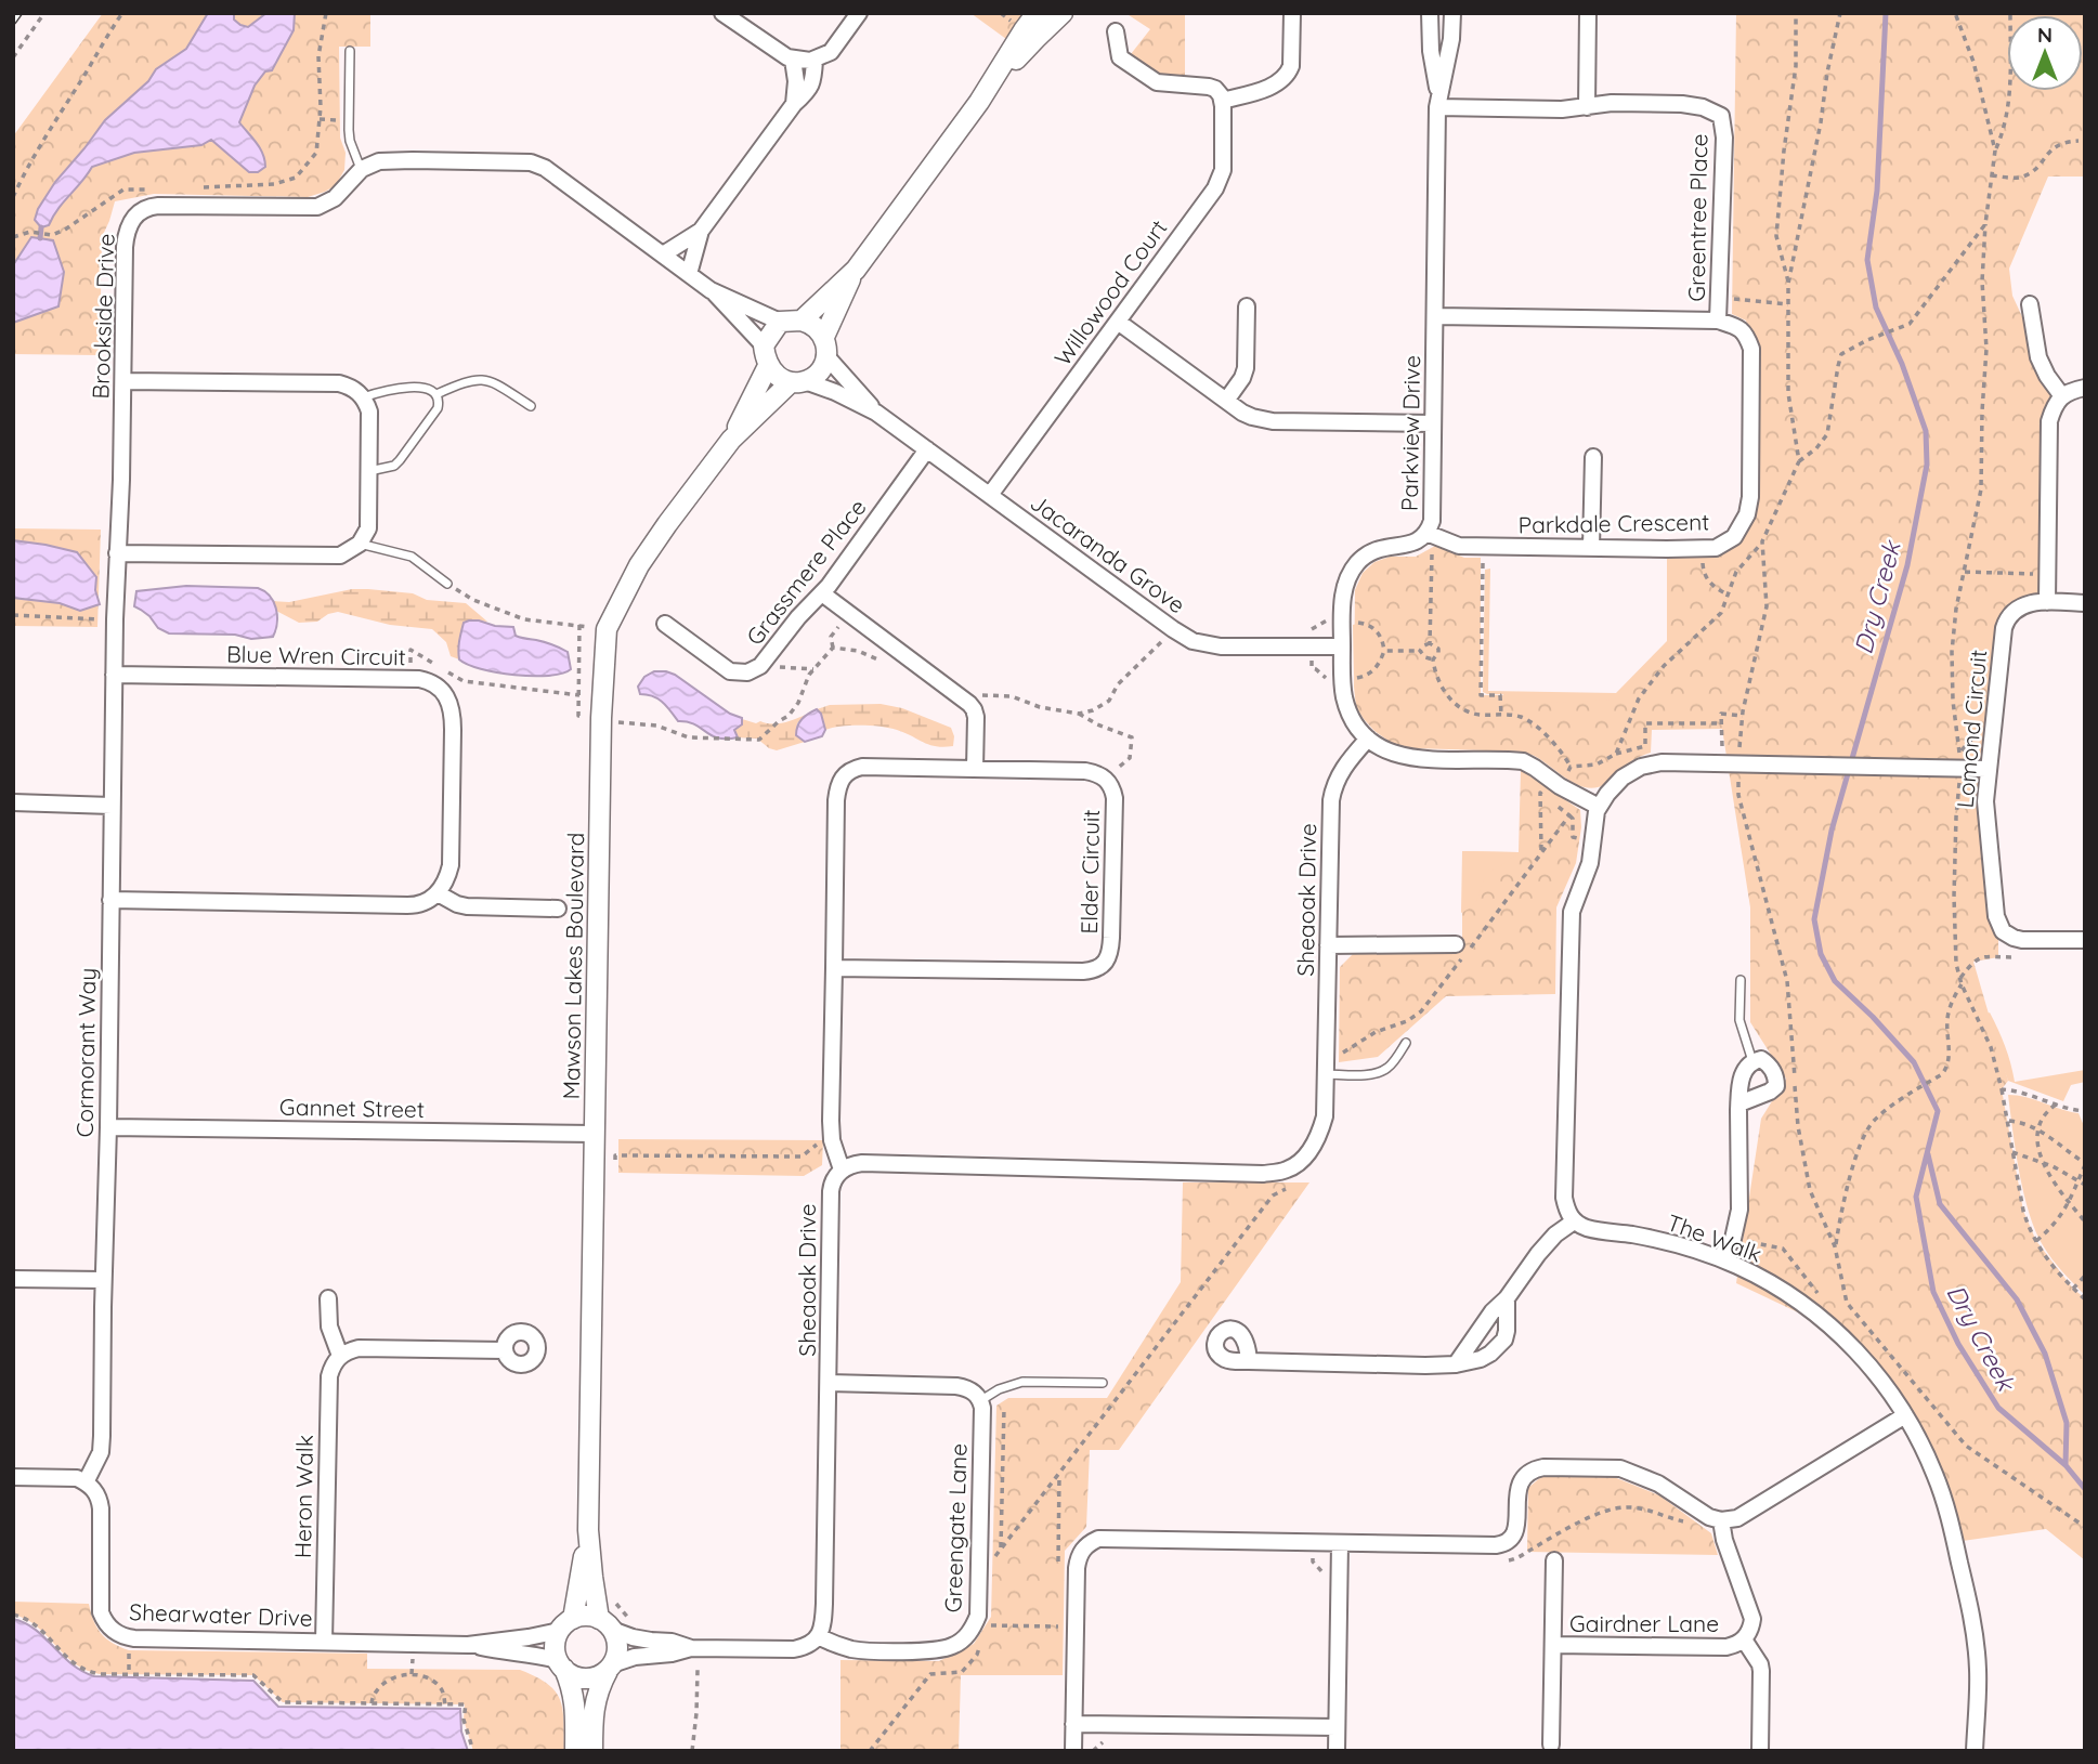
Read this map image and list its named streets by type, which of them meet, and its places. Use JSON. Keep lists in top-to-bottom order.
{
  "streets": {
    "street": [
      "Greentree Place",
      "Willowood Court",
      "Brookside Drive",
      "Parkview Drive",
      "Parkdale Crescent",
      "Jacaranda Grove",
      "Grassmere Place",
      "Blue Wren Circuit",
      "Lomond Circuit",
      "Elder Circuit",
      "Sheaoak Drive",
      "Mawson Lakes Boulevard",
      "Cormorant Way",
      "Gannet Street",
      "The Walk",
      "Heron Walk",
      "Greengate Lane",
      "Shearwater Drive",
      "Gairdner Lane"
    ]
  },
  "crossings": [
    ["Greentree Place", "Parkview Drive"],
    ["Greentree Place", "Parkdale Crescent"],
    ["Willowood Court", "Jacaranda Grove"],
    ["Brookside Drive", "Cormorant Way"],
    ["Parkview Drive", "Parkdale Crescent"],
    ["Parkview Drive", "Jacaranda Grove"],
    ["Parkview Drive", "Sheaoak Drive"],
    ["Jacaranda Grove", "Grassmere Place"],
    ["Jacaranda Grove", "Mawson Lakes Boulevard"],
    ["Blue Wren Circuit", "Cormorant Way"],
    ["Elder Circuit", "Sheaoak Drive"],
    ["Sheaoak Drive", "Greengate Lane"],
    ["Mawson Lakes Boulevard", "Gannet Street"],
    ["Mawson Lakes Boulevard", "Shearwater Drive"],
    ["Cormorant Way", "Gannet Street"],
    ["Cormorant Way", "Shearwater Drive"],
    ["Heron Walk", "Shearwater Drive"]
  ],
  "water": ["Dry Creek"],
  "north": "top"
}
